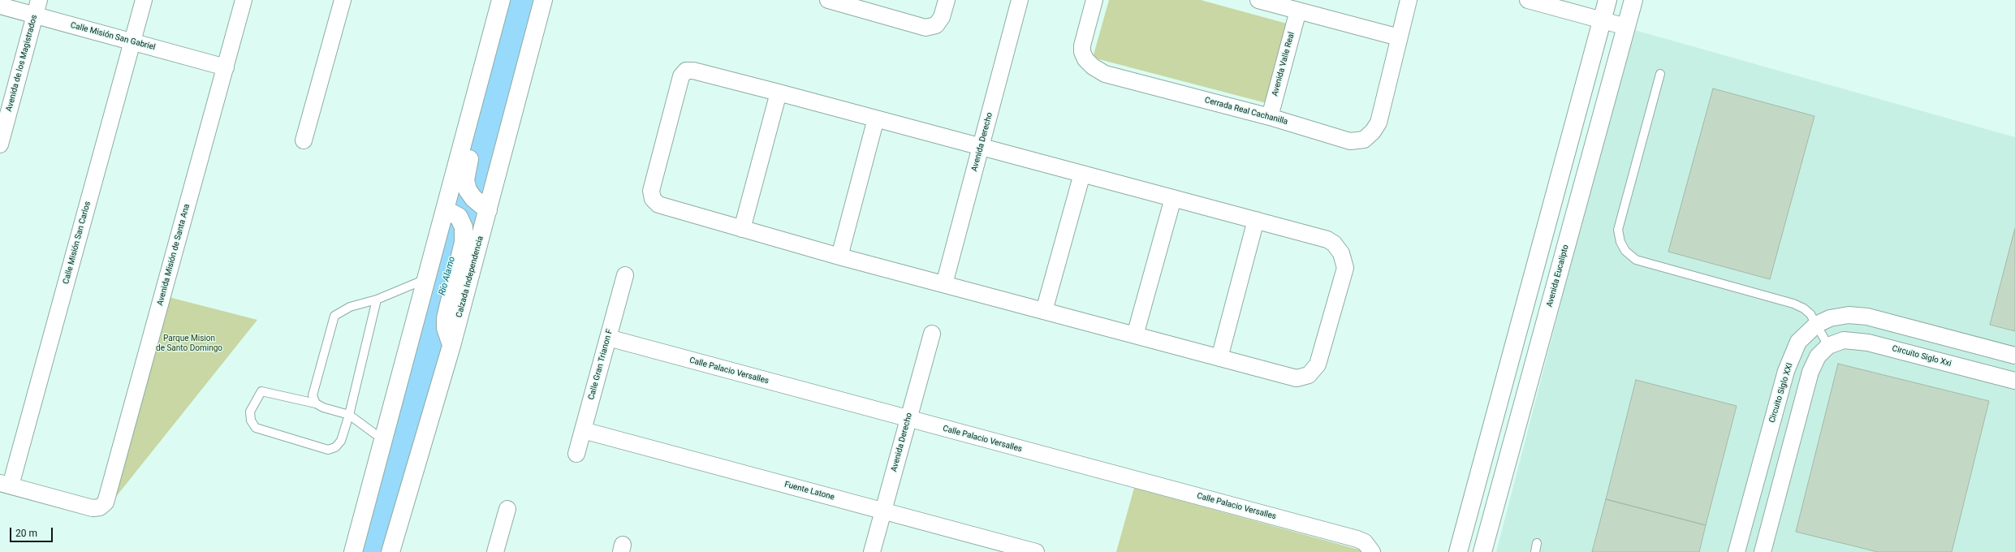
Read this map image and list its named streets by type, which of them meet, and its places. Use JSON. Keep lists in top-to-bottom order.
{
  "streets": {
    "main road": ["Avenida Eucalipto", "Calzada Independencia"],
    "street": [
      "Calle Misión San Gabriel",
      "Avenida de los Magistrados",
      "Avenida Valle Real",
      "Cerrada Real Cachanilla",
      "Avenida Derecho",
      "Calle Misión San Carlos",
      "Avenida Misión de Santa Ana",
      "Circuito Siglo Xxi",
      "Calle Gran Trianon F",
      "Calle Palacio Versalles",
      "Circuito Siglo XXI",
      "Fuente Latone"
    ]
  },
  "crossings": [
    ["Calle Misión San Gabriel", "Avenida de los Magistrados"],
    ["Calle Misión San Gabriel", "Calle Misión San Carlos"],
    ["Calle Misión San Gabriel", "Avenida Misión de Santa Ana"],
    ["Avenida Valle Real", "Cerrada Real Cachanilla"],
    ["Avenida Derecho", "Calle Palacio Versalles"],
    ["Avenida Derecho", "Fuente Latone"],
    ["Calle Misión San Carlos", "Avenida Misión de Santa Ana"],
    ["Calle Gran Trianon F", "Calle Palacio Versalles"],
    ["Calle Gran Trianon F", "Fuente Latone"]
  ],
  "water": ["Río Alamo"],
  "parks": ["Parque Mision de Santo Domingo"],
  "scale_bar": "20 m"
}
